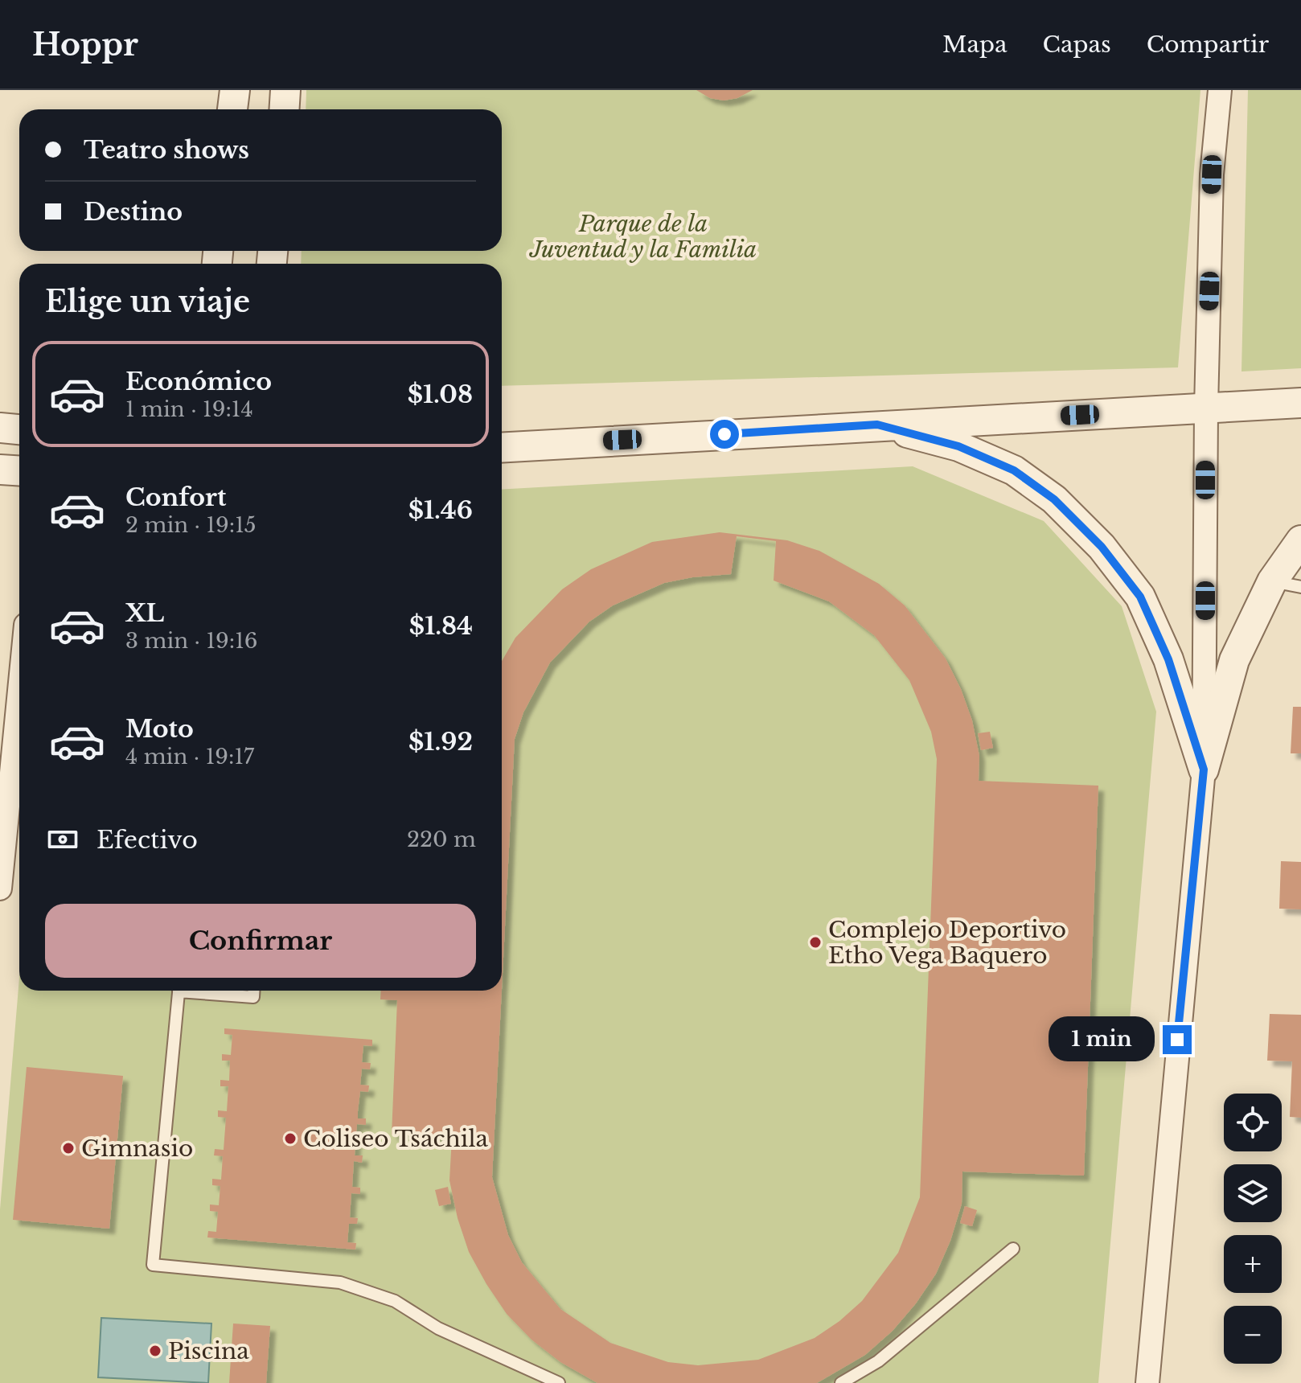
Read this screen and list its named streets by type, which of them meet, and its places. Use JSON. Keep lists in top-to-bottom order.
{
  "parks": ["Parque de la Juventud y la Familia"],
  "places": [
    "Complejo Deportivo Etho Vega Baquero",
    "Coliseo Tsáchila",
    "Gimnasio",
    "Piscina"
  ],
  "page": {
    "header": "Hoppr",
    "nav": ["Mapa", "Capas", "Compartir"],
    "banner": ["Teatro shows", "Destino"],
    "heading": "Elige un viaje",
    "list": [
      {
        "name": "Económico",
        "note": "1 min · 19:14",
        "value": "$1.08"
      },
      {
        "name": "Confort",
        "note": "2 min · 19:15",
        "value": "$1.46"
      },
      {
        "name": "XL",
        "note": "3 min · 19:16",
        "value": "$1.84"
      },
      {
        "name": "Moto",
        "note": "4 min · 19:17",
        "value": "$1.92"
      }
    ],
    "pay": ["Efectivo", "220 m"],
    "buttons": "Confirmar",
    "bubble": "1 min",
    "map_buttons": ["+", "−"]
  }
}
